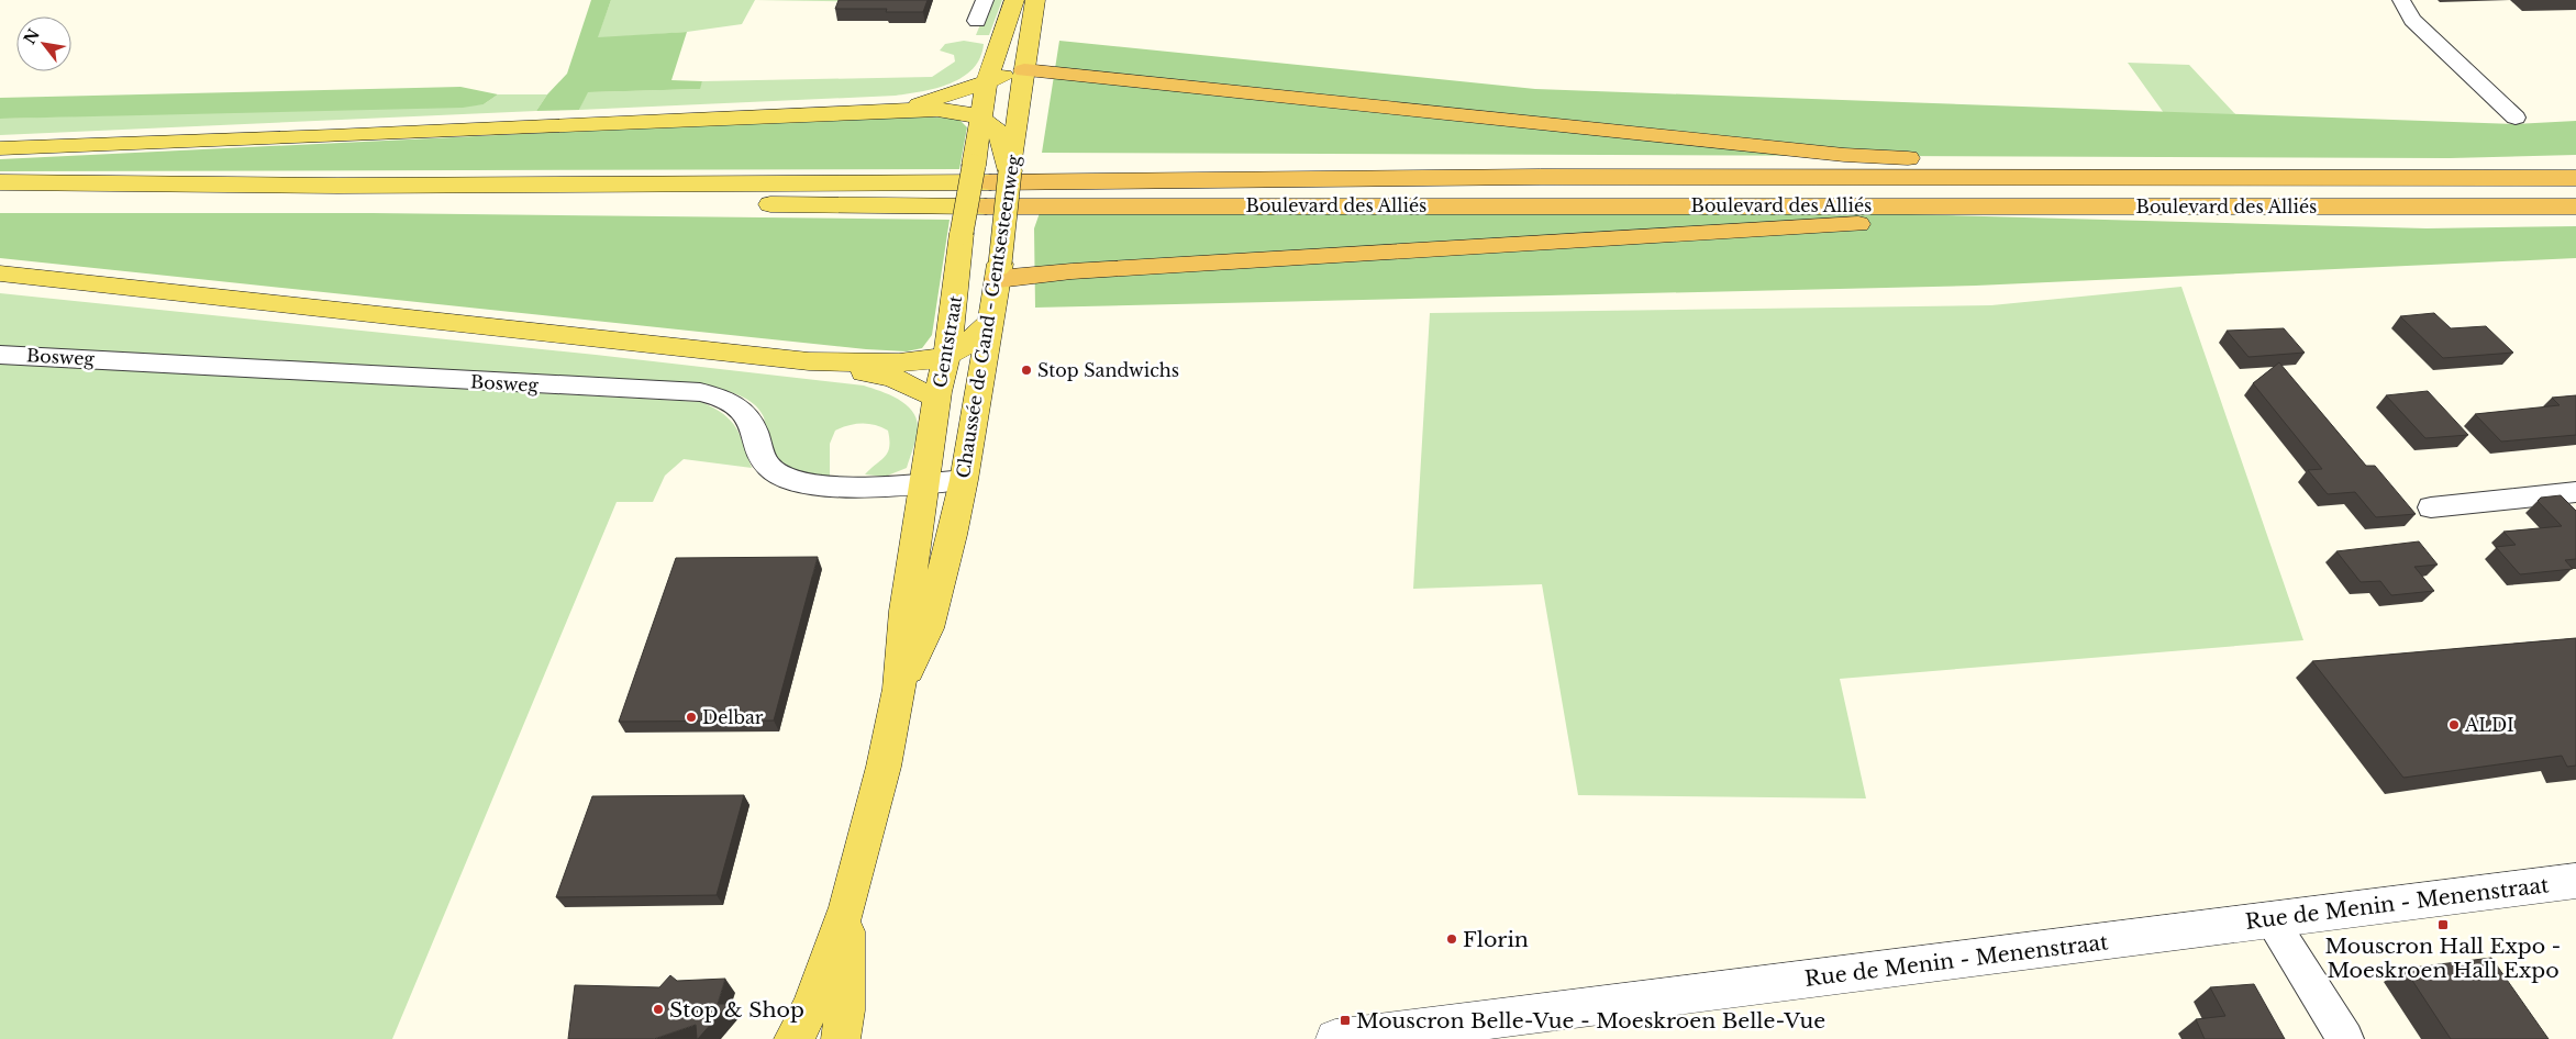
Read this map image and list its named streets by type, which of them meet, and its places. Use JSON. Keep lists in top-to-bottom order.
{
  "streets": {
    "highway": ["Boulevard des Alliés"],
    "main road": ["Chaussée de Gand - Gentsesteenweg", "Gentstraat"],
    "street": ["Bosweg", "Rue de Menin - Menenstraat"]
  },
  "crossings": [
    ["Boulevard des Alliés", "Chaussée de Gand - Gentsesteenweg"],
    ["Chaussée de Gand - Gentsesteenweg", "Gentstraat"],
    ["Chaussée de Gand - Gentsesteenweg", "Bosweg"],
    ["Gentstraat", "Bosweg"]
  ],
  "places": {
    "other": [
      "Stop Sandwichs",
      "Delbar",
      "ALDI",
      "Florin",
      "Stop & Shop"
    ],
    "transit": ["Mouscron Hall Expo - Moeskroen Hall Expo", "Mouscron Belle-Vue - Moeskroen Belle-Vue"]
  },
  "north": "top left"
}
